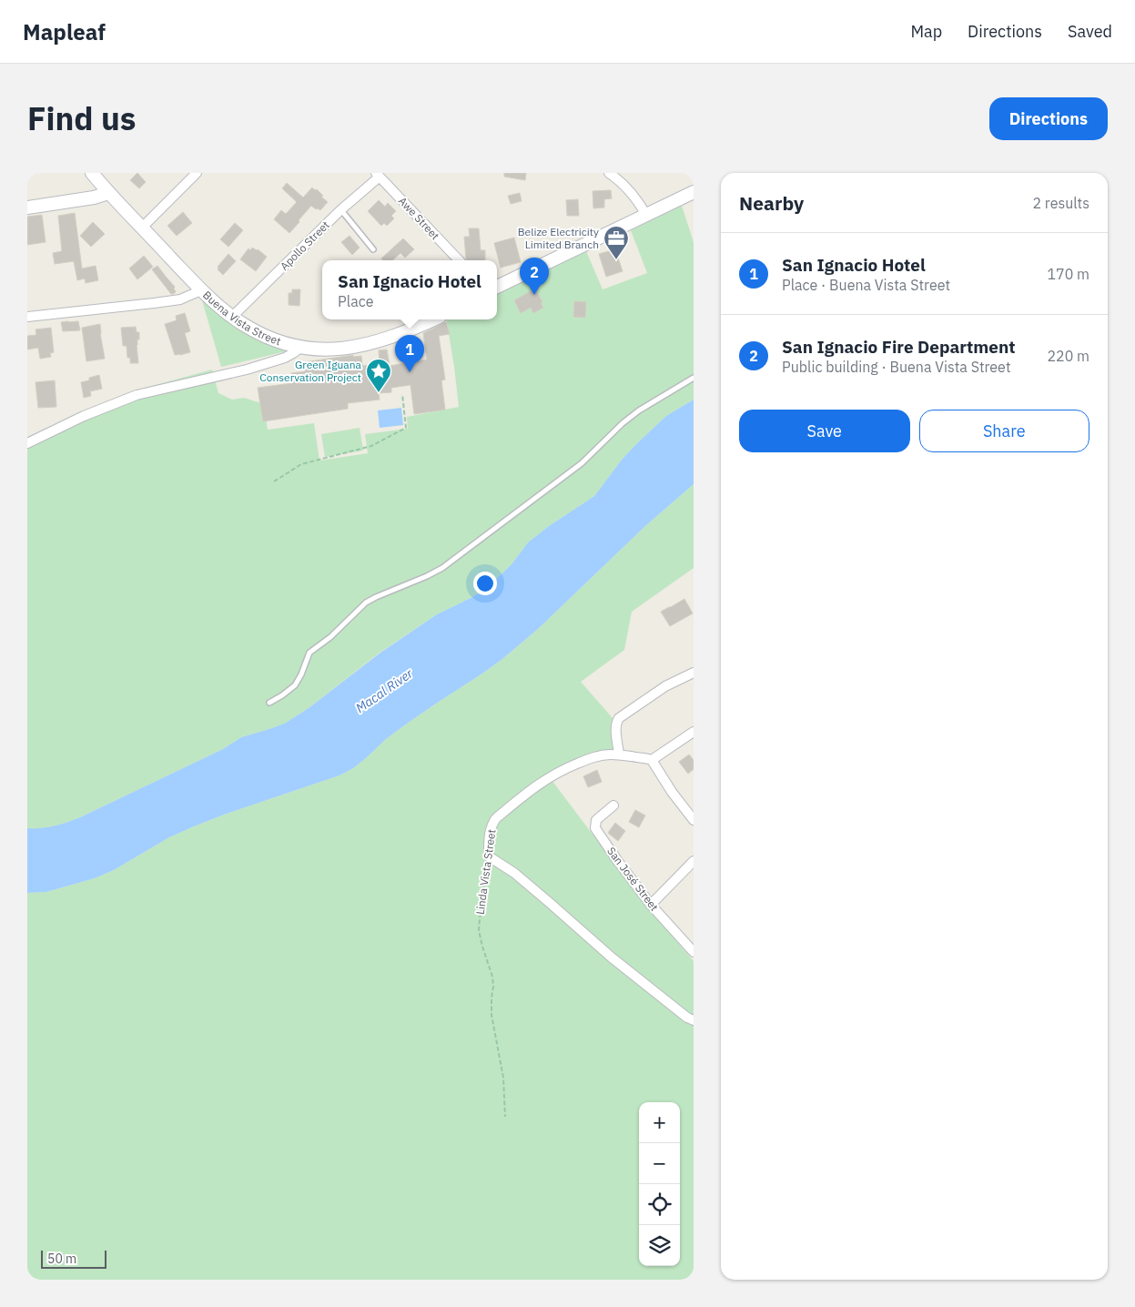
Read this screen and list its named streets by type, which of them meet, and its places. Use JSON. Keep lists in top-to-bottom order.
{
  "streets": {
    "main road": ["Buena Vista Street"],
    "street": [
      "Awe Street",
      "Apollo Street",
      "Linda Vista Street",
      "San José Street"
    ]
  },
  "crossings": [
    ["Awe Street", "Apollo Street"],
    ["Apollo Street", "Buena Vista Street"]
  ],
  "water": ["Macal River"],
  "places": {
    "office": ["Belize Electricity Limited Branch"],
    "place": ["Green Iguana Conservation Project"]
  },
  "scale_bar": "50 m",
  "page": {
    "header": "Mapleaf",
    "nav": ["Map", "Directions", "Saved"],
    "title": "Find us",
    "buttons": [
      "Directions",
      ["Save", "Share"]
    ],
    "heading": ["Nearby", "2 results"],
    "list": [
      {
        "mark": "1",
        "name": "San Ignacio Hotel",
        "note": "Place · Buena Vista Street",
        "value": "170 m"
      },
      {
        "mark": "2",
        "name": "San Ignacio Fire Department",
        "note": "Public building · Buena Vista Street",
        "value": "220 m"
      }
    ],
    "pins": ["2", "1"],
    "popup": ["San Ignacio Hotel", "Place"],
    "map_buttons": ["+", "−"],
    "scale": "50 m"
  }
}
